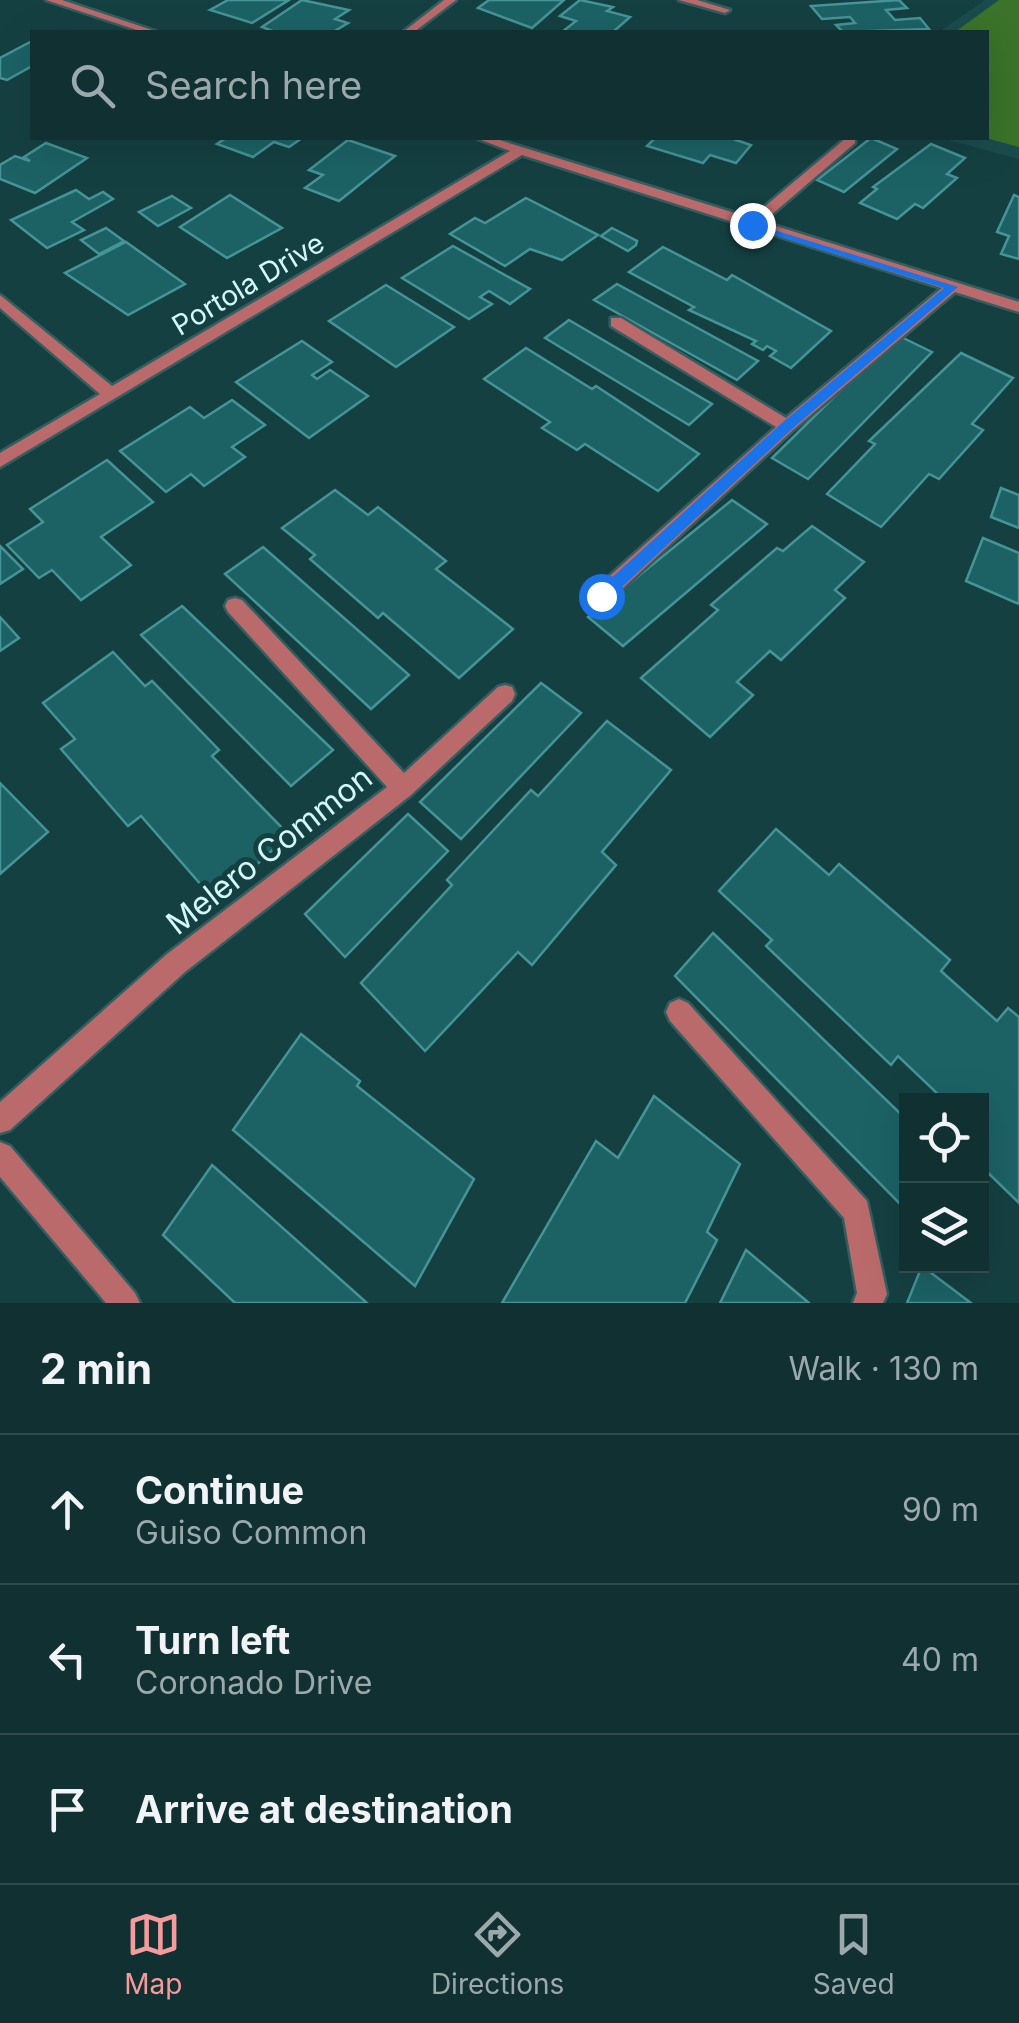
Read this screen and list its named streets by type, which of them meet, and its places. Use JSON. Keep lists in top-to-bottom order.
{
  "streets": {
    "street": ["Portola Drive", "Melero Common"]
  },
  "page": {
    "search": "Search here",
    "heading": ["2 min", "Walk · 130 m"],
    "list": [
      ["Continue", "Guiso Common", "90 m"],
      ["Turn left", "Coronado Drive", "40 m"],
      "Arrive at destination"
    ],
    "nav": ["Map", "Directions", "Saved"]
  }
}
